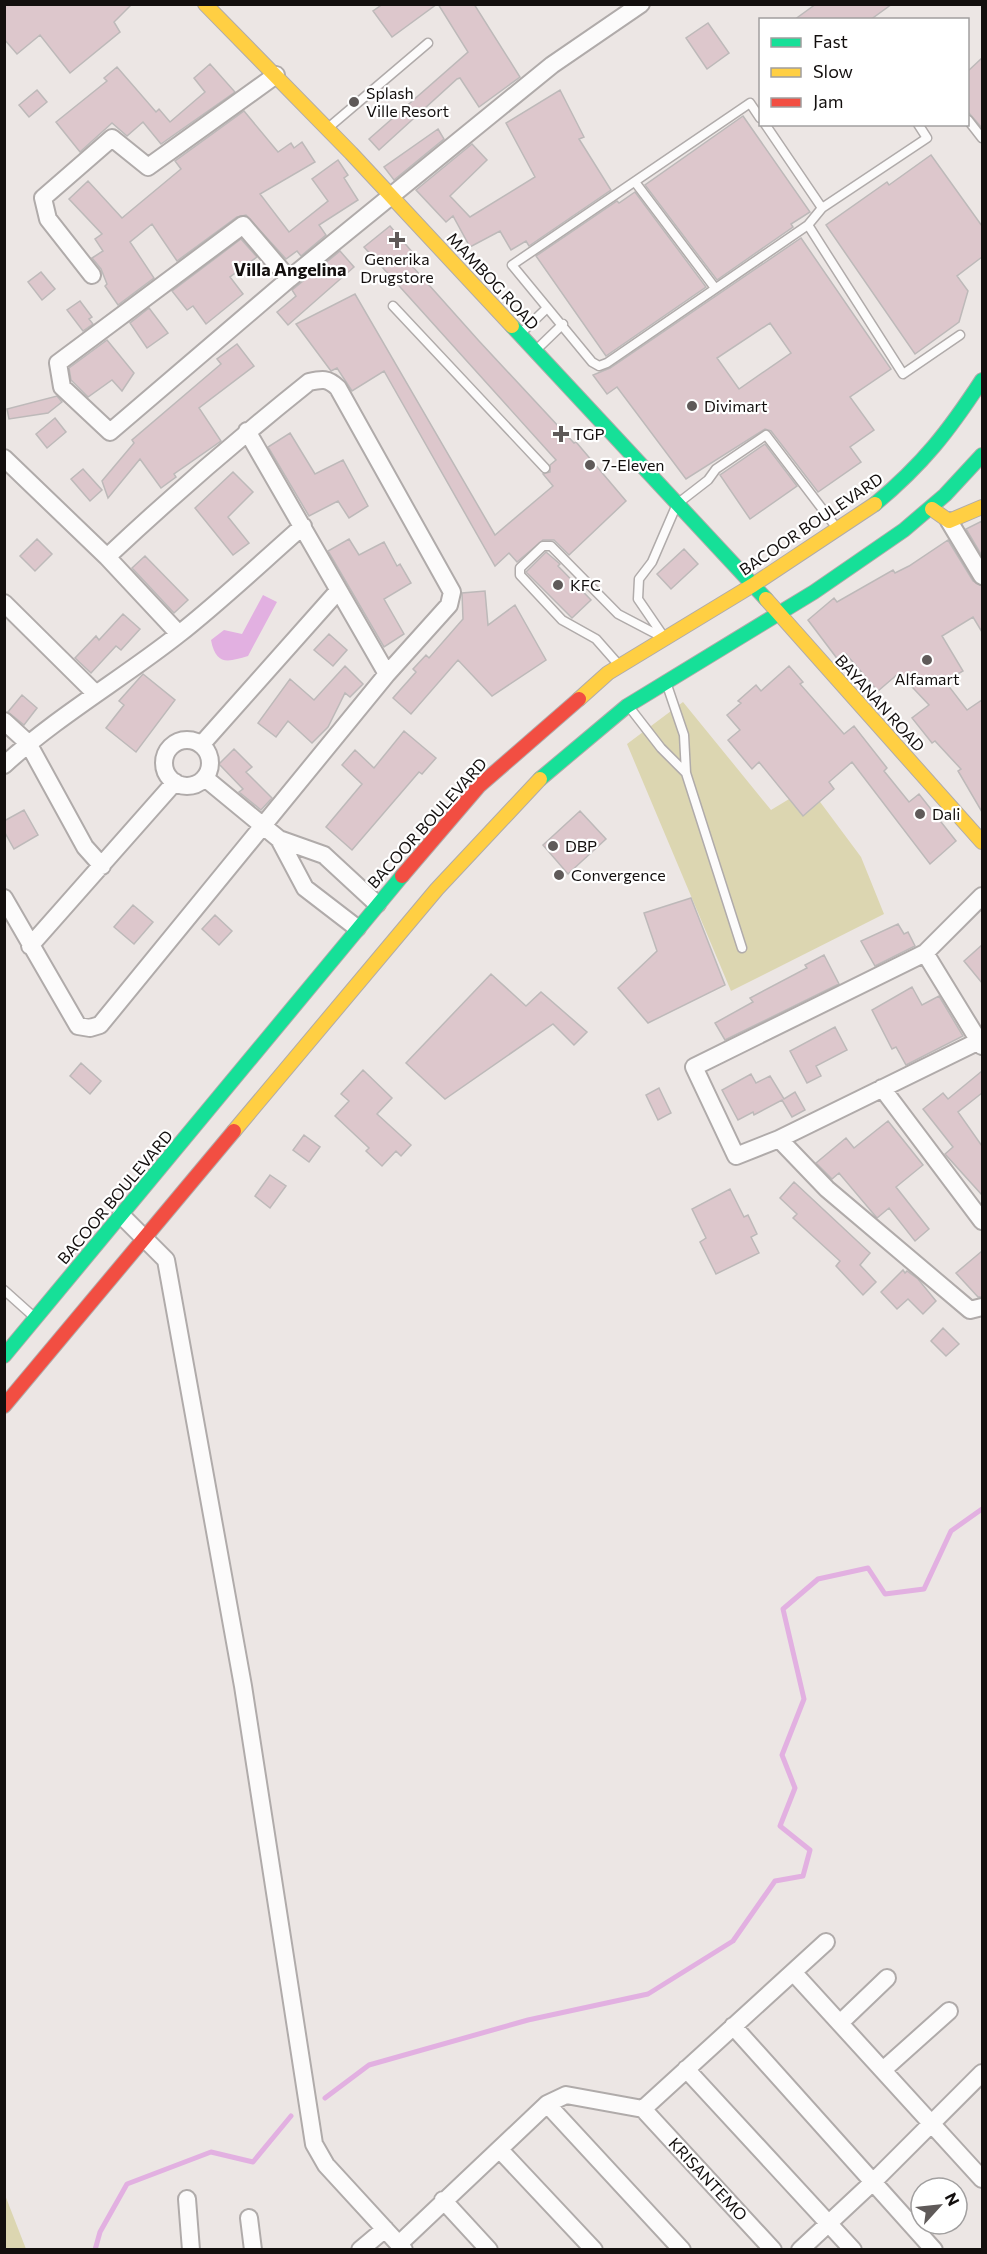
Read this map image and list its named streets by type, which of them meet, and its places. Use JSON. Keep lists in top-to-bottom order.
{
  "streets": {
    "main road": ["MAMBOG ROAD", "BACOOR BOULEVARD", "BAYANAN ROAD"],
    "street": ["KRISANTEMO"]
  },
  "crossings": [
    ["MAMBOG ROAD", "BACOOR BOULEVARD"],
    ["MAMBOG ROAD", "BAYANAN ROAD"],
    ["BACOOR BOULEVARD", "BAYANAN ROAD"]
  ],
  "districts": ["Villa Angelina"],
  "places": {
    "other": [
      "Splash Ville Resort",
      "Divimart",
      "7-Eleven",
      "KFC",
      "Alfamart",
      "Dali",
      "DBP",
      "Convergence"
    ],
    "health": ["Generika Drugstore", "TGP"]
  },
  "legend": ["Fast", "Slow", "Jam"],
  "north": "top right"
}
